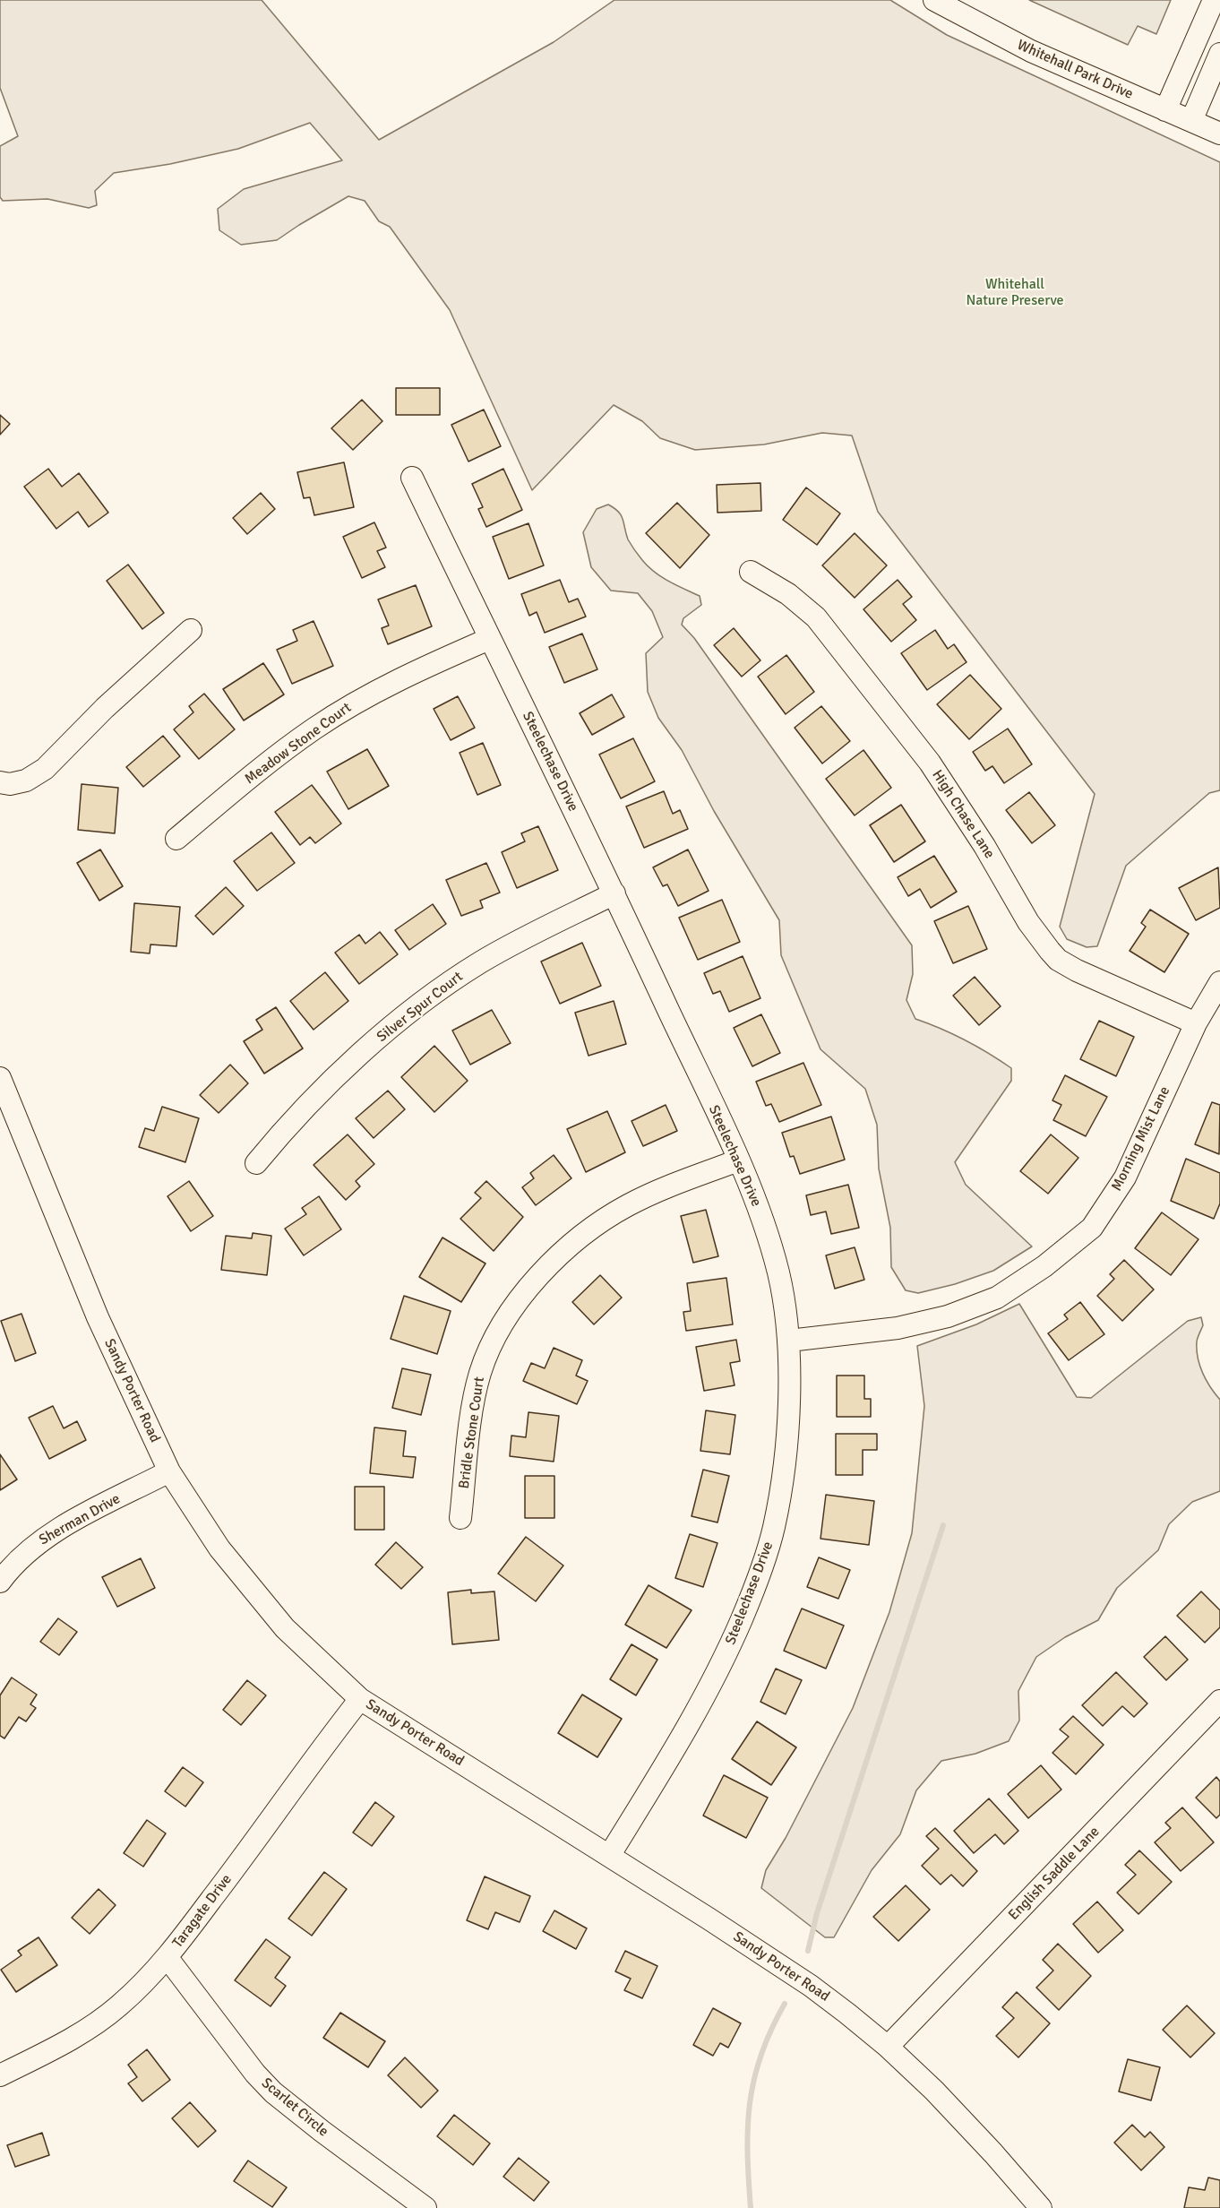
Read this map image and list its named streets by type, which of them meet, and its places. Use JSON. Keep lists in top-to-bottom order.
{
  "streets": {
    "street": [
      "Whitehall Park Drive",
      "Meadow Stone Court",
      "Steelechase Drive",
      "High Chase Lane",
      "Silver Spur Court",
      "Morning Mist Lane",
      "Sandy Porter Road",
      "Bridle Stone Court",
      "Sherman Drive",
      "English Saddle Lane",
      "Taragate Drive",
      "Scarlet Circle"
    ]
  },
  "crossings": [
    ["Meadow Stone Court", "Steelechase Drive"],
    ["Steelechase Drive", "Silver Spur Court"],
    ["Steelechase Drive", "Morning Mist Lane"],
    ["Steelechase Drive", "Sandy Porter Road"],
    ["Steelechase Drive", "Bridle Stone Court"],
    ["High Chase Lane", "Morning Mist Lane"],
    ["Sandy Porter Road", "Sherman Drive"],
    ["Sandy Porter Road", "English Saddle Lane"],
    ["Sandy Porter Road", "Taragate Drive"],
    ["Taragate Drive", "Scarlet Circle"]
  ],
  "parks": ["Whitehall Nature Preserve"]
}
